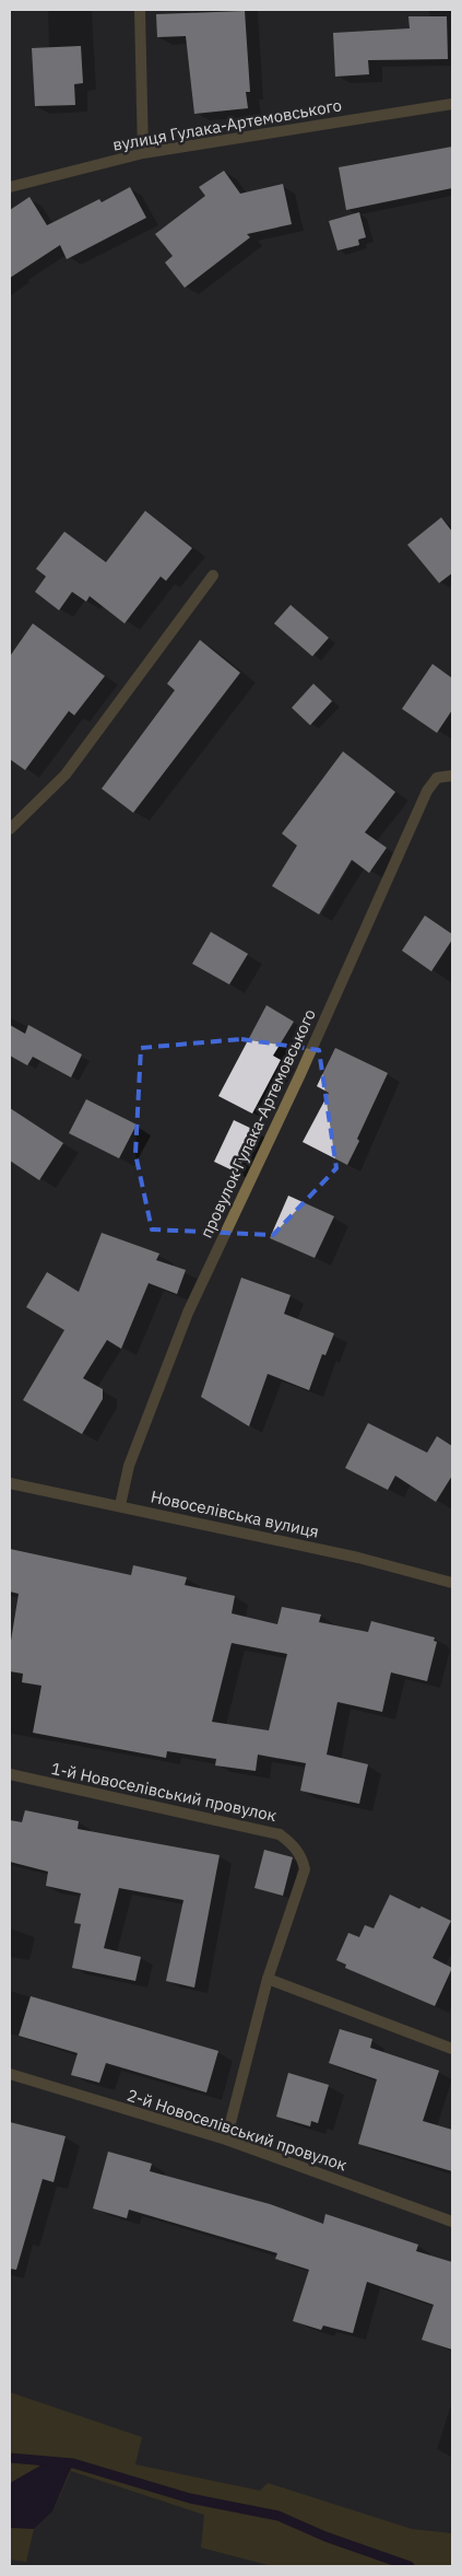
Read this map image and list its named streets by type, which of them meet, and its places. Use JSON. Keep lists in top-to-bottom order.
{
  "streets": {
    "street": [
      "вулиця Гулака-Артемовського",
      "провулок Гулака-Артемовського",
      "Новоселівська вулиця",
      "1-й Новоселівський провулок",
      "2-й Новоселівський провулок"
    ]
  },
  "crossings": [
    ["провулок Гулака-Артемовського", "Новоселівська вулиця"],
    ["1-й Новоселівський провулок", "2-й Новоселівський провулок"]
  ]
}
